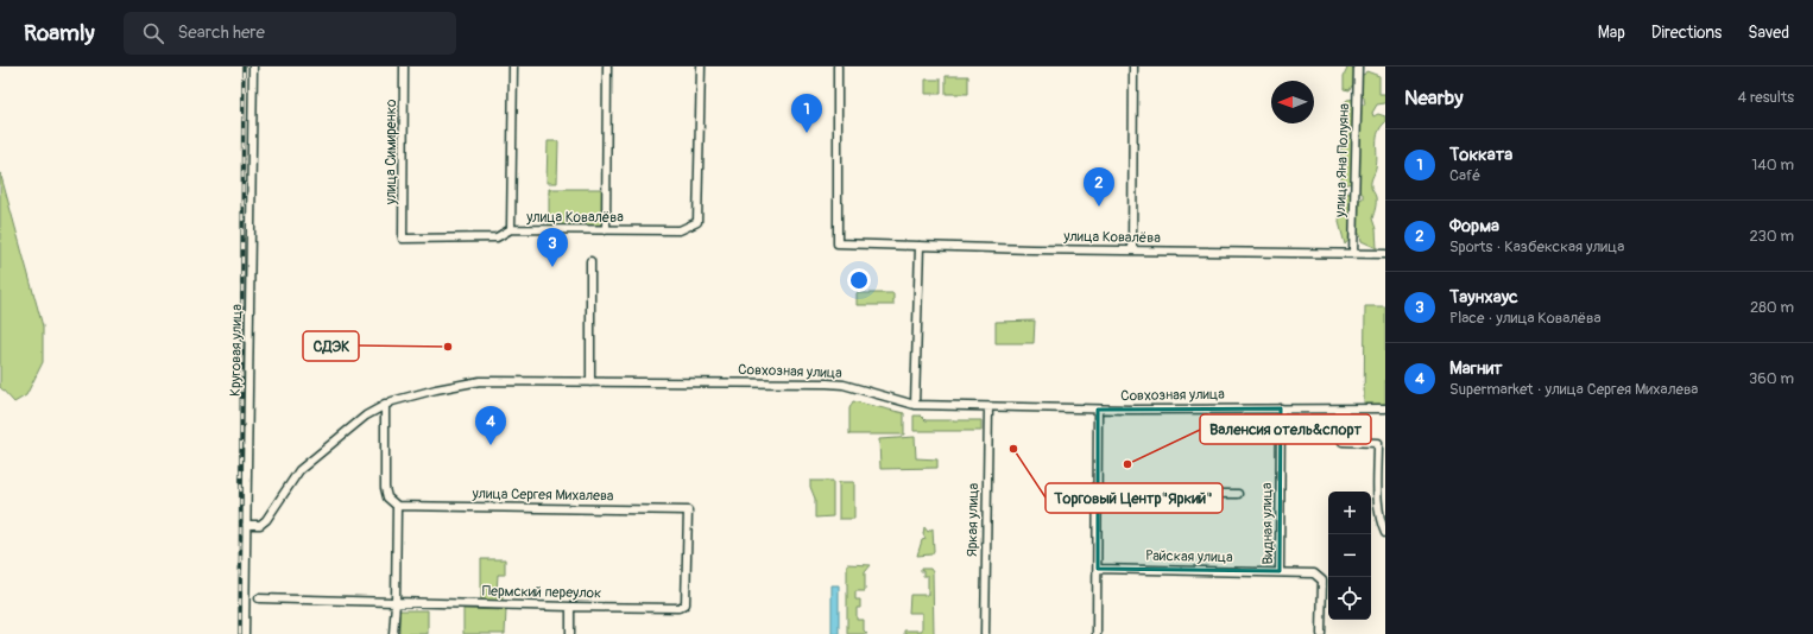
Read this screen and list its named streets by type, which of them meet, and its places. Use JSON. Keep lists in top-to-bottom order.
{
  "streets": {
    "street": [
      "улица Симиренко",
      "улица Яна Полуяна",
      "улица Ковалёва",
      "Круговая улица",
      "Совхозная улица",
      "улица Сергея Михалева",
      "Яркая улица",
      "Видная улица",
      "Райская улица",
      "Пермский переулок"
    ]
  },
  "crossings": [
    ["улица Симиренко", "улица Ковалёва"],
    ["улица Яна Полуяна", "улица Ковалёва"],
    ["Круговая улица", "Совхозная улица"],
    ["Совхозная улица", "Яркая улица"],
    ["Совхозная улица", "Видная улица"],
    ["улица Сергея Михалева", "Пермский переулок"],
    ["Видная улица", "Райская улица"]
  ],
  "places": ["СДЭК", "Торговый Центр\"Яркий\"", "Валенсия отель&спорт"],
  "north": "left",
  "page": {
    "header": "Roamly",
    "search": "Search here",
    "nav": ["Map", "Directions", "Saved"],
    "heading": ["Nearby", "4 results"],
    "pins": [
      "1",
      "2",
      "3",
      "4"
    ],
    "list": [
      {
        "mark": "1",
        "name": "Токката",
        "note": "Café",
        "value": "140 m"
      },
      {
        "mark": "2",
        "name": "Форма",
        "note": "Sports · Казбекская улица",
        "value": "230 m"
      },
      {
        "mark": "3",
        "name": "Таунхаус",
        "note": "Place · улица Ковалёва",
        "value": "280 m"
      },
      {
        "mark": "4",
        "name": "Магнит",
        "note": "Supermarket · улица Сергея Михалева",
        "value": "360 m"
      }
    ],
    "map_buttons": ["+", "−"]
  }
}
